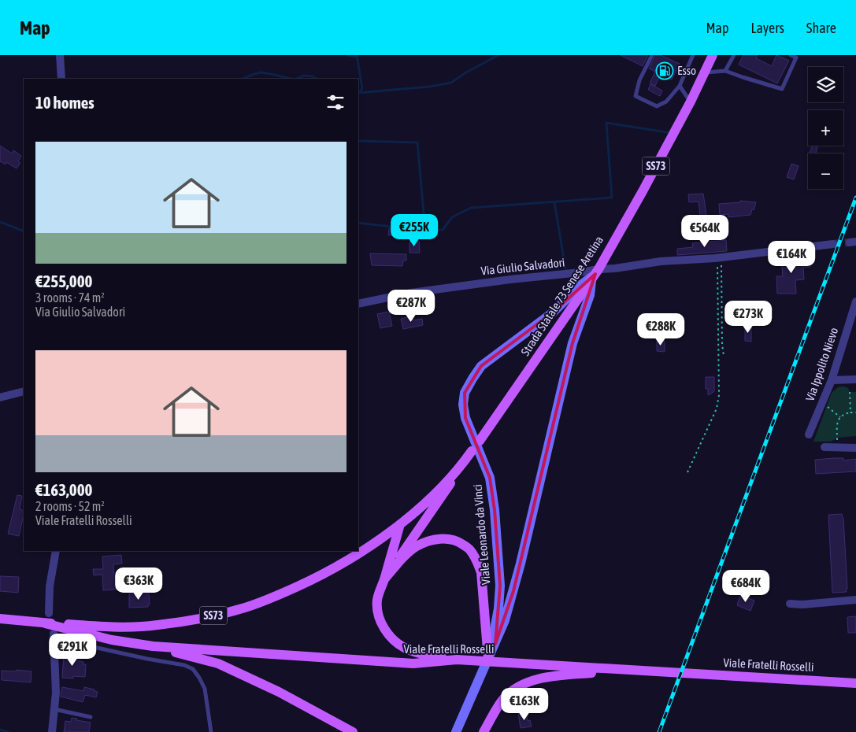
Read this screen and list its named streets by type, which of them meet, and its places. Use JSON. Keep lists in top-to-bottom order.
{
  "streets": {
    "main road": [
      "SS73",
      "Strada Statale 73 Senese Aretina",
      "Viale Leonardo da Vinci",
      "Viale Fratelli Rosselli"
    ],
    "street": ["Via Giulio Salvadori", "Via Ippolito Nievo"]
  },
  "crossings": [
    ["SS73", "Viale Fratelli Rosselli"],
    ["Via Giulio Salvadori", "Strada Statale 73 Senese Aretina"],
    ["Via Giulio Salvadori", "Viale Leonardo da Vinci"],
    ["Strada Statale 73 Senese Aretina", "Viale Leonardo da Vinci"]
  ],
  "places": {
    "fuel station": ["Esso"]
  },
  "page": {
    "header": "Map",
    "nav": ["Map", "Layers", "Share"],
    "map_buttons": ["+", "−"],
    "heading": "10 homes",
    "list": [
      {
        "name": "€255,000",
        "note": "3 rooms · 74 m² · Via Giulio Salvadori"
      },
      {
        "name": "€163,000",
        "note": "2 rooms · 52 m² · Viale Fratelli Rosselli"
      }
    ],
    "price": [
      "€255K",
      "€564K",
      "€164K",
      "€287K",
      "€273K",
      "€288K",
      "€363K",
      "€684K",
      "€291K",
      "€163K"
    ]
  }
}
